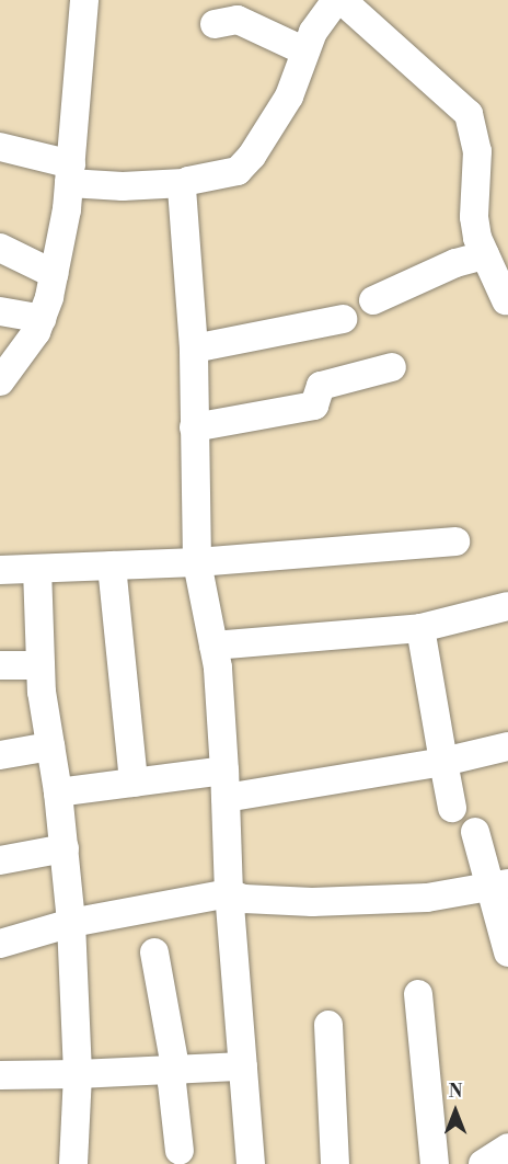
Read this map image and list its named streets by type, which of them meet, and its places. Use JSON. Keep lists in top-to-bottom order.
{
  "north": "top"
}
